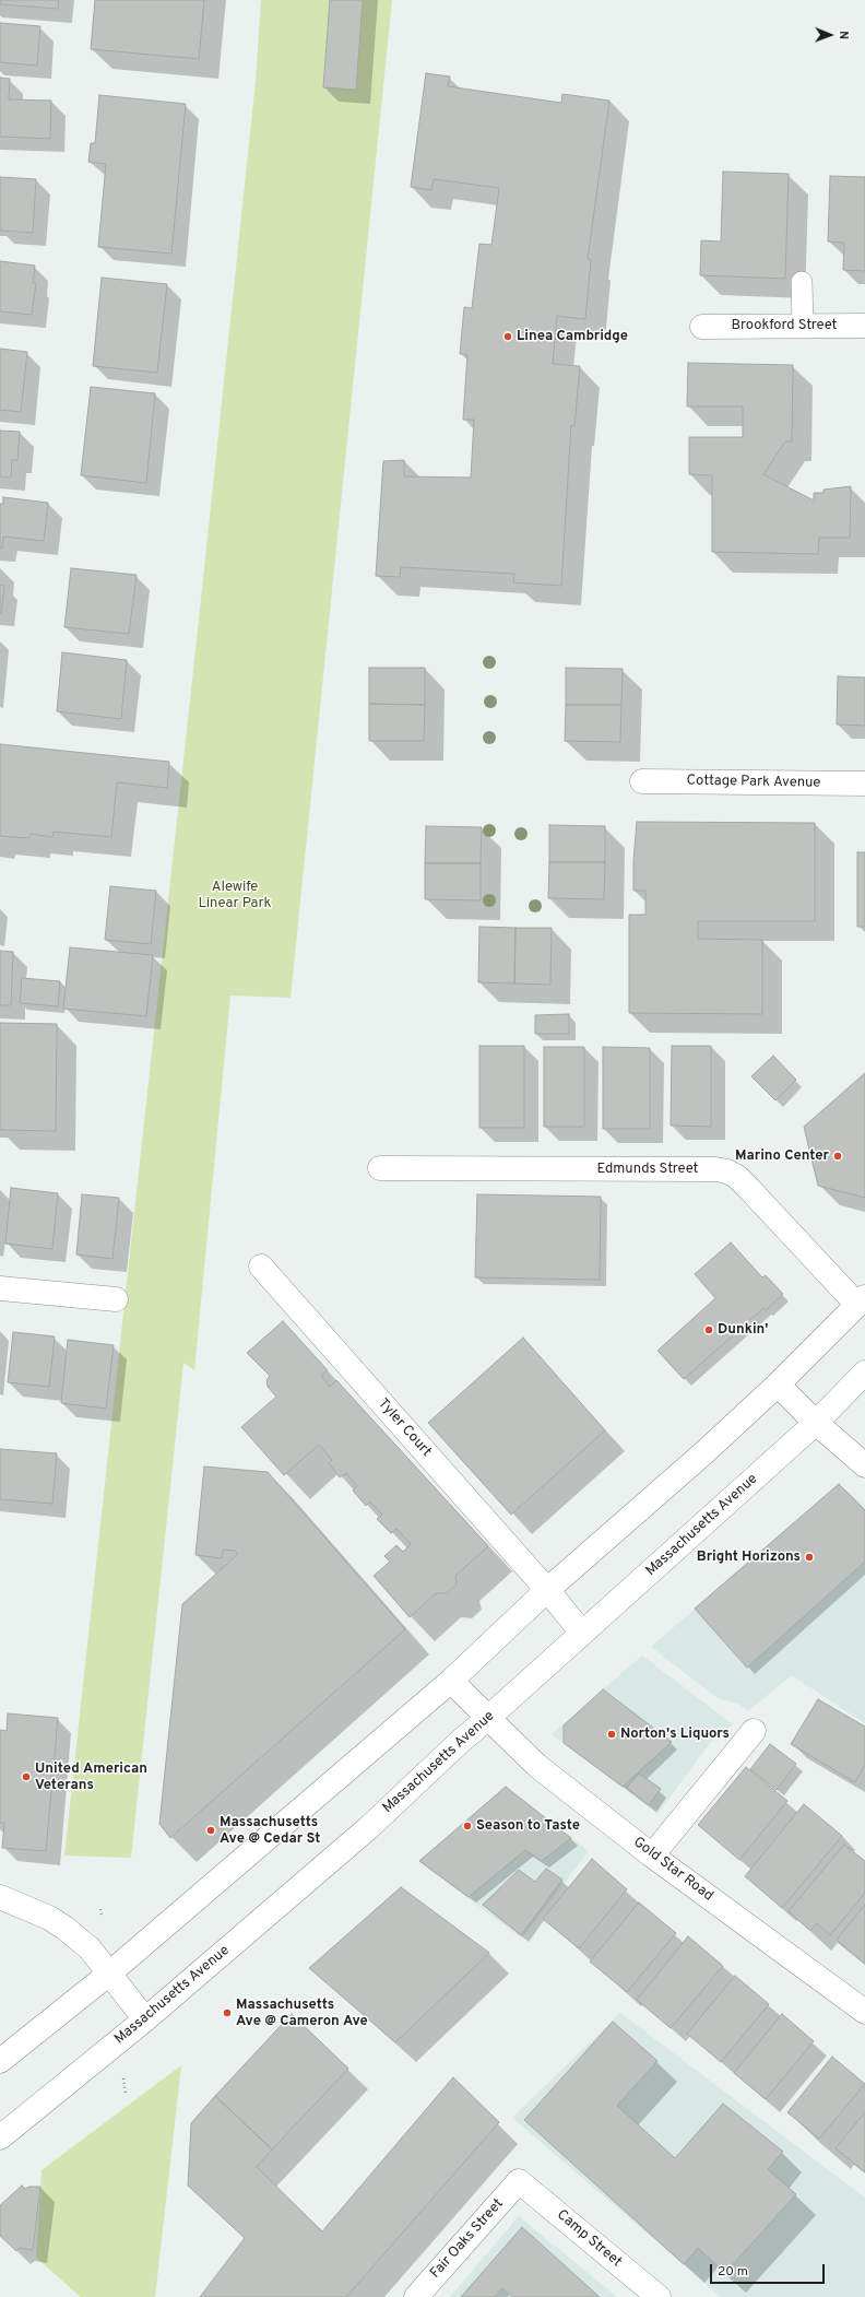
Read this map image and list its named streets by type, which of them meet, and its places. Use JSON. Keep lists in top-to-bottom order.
{
  "streets": {
    "street": [
      "Brookford Street",
      "Cottage Park Avenue",
      "Edmunds Street",
      "Tyler Court",
      "Massachusetts Avenue",
      "Gold Star Road",
      "Fair Oaks Street",
      "Camp Street"
    ]
  },
  "crossings": [
    ["Tyler Court", "Massachusetts Avenue"],
    ["Massachusetts Avenue", "Gold Star Road"],
    ["Fair Oaks Street", "Camp Street"]
  ],
  "parks": ["Alewife Linear Park"],
  "places": [
    "Linea Cambridge",
    "Marino Center",
    "Dunkin'",
    "Bright Horizons",
    "Norton's Liquors",
    "United American Veterans",
    "Season to Taste",
    "Massachusetts Ave @ Cedar St",
    "Massachusetts Ave @ Cameron Ave"
  ],
  "scale_bar": "20 m",
  "north": "right"
}
